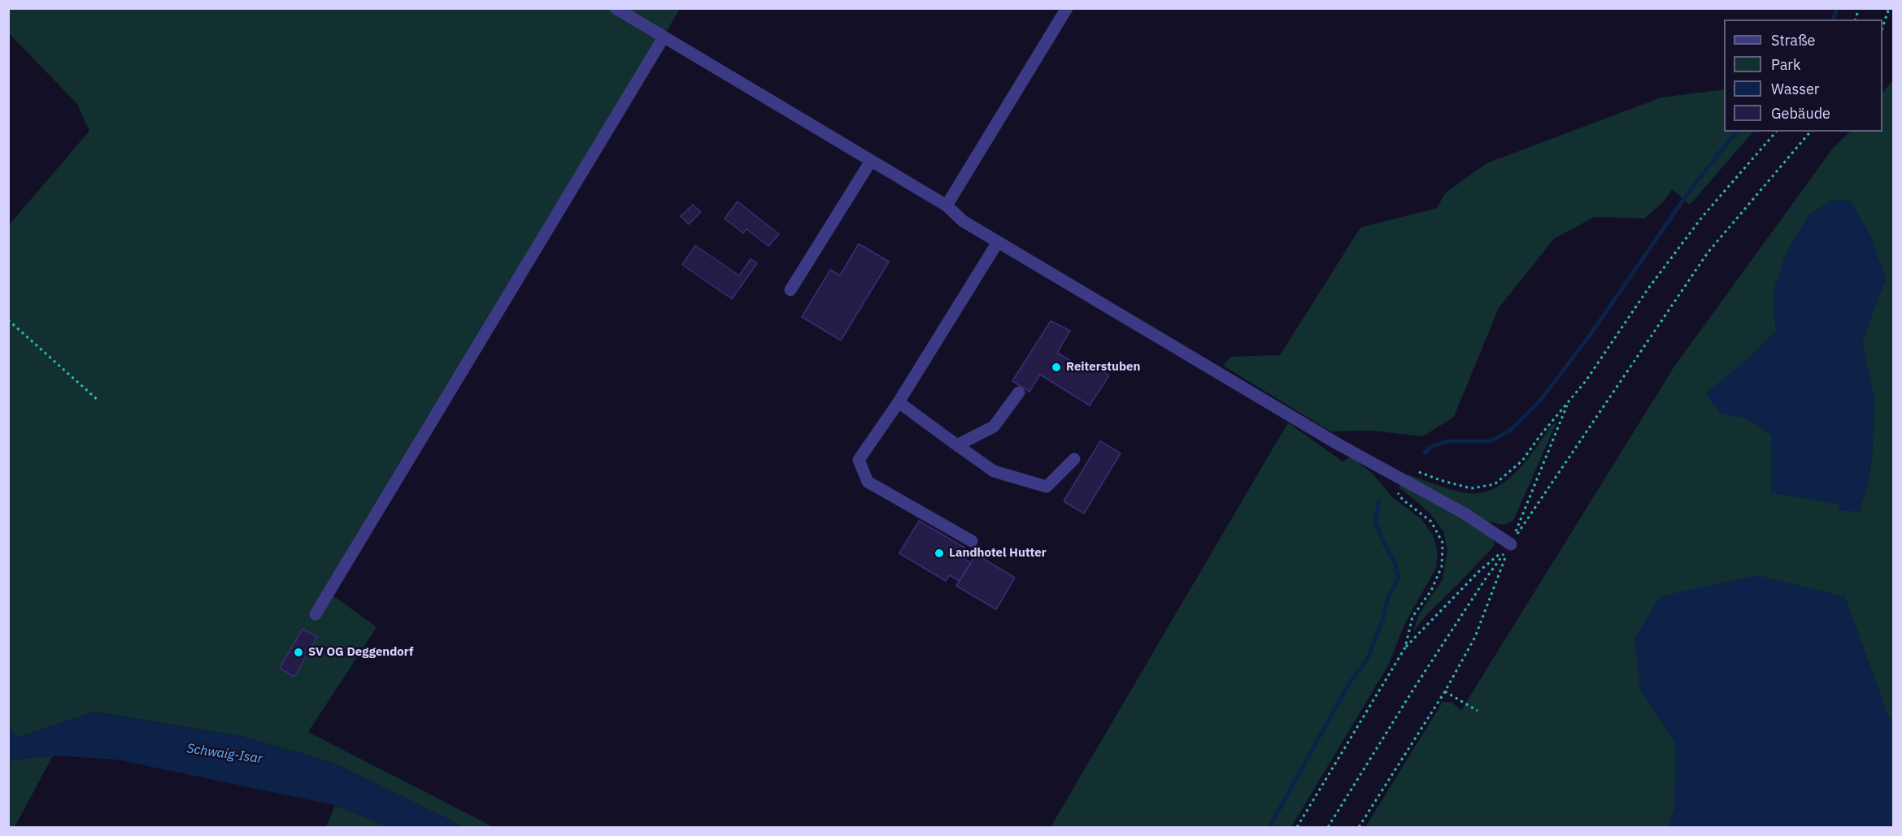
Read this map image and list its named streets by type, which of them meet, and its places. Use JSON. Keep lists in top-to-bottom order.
{
  "water": ["Schwaig-Isar"],
  "places": ["Reiterstuben", "Landhotel Hutter", "SV OG Deggendorf"],
  "legend": [
    "Straße",
    "Park",
    "Wasser",
    "Gebäude"
  ]
}
